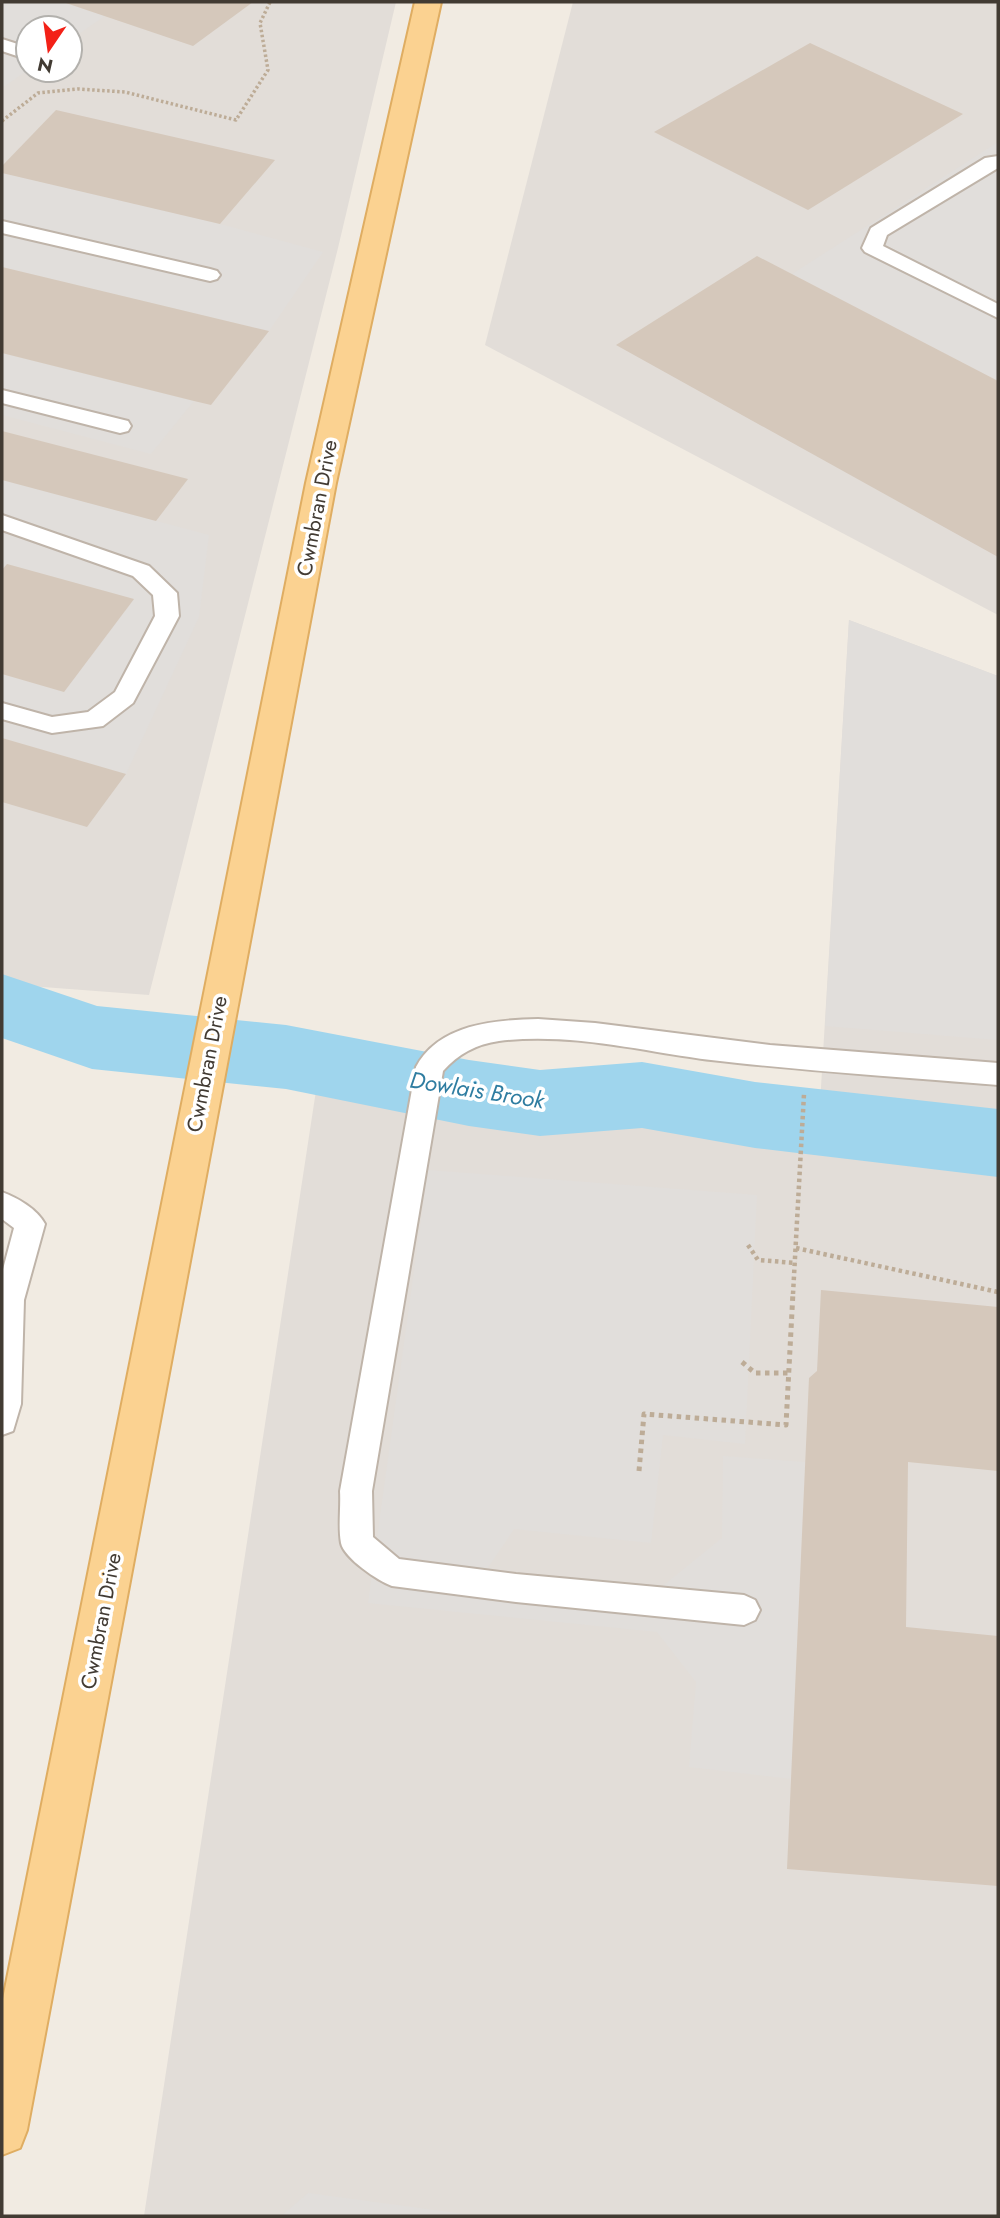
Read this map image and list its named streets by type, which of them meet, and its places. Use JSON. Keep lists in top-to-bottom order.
{
  "streets": {
    "main road": ["Cwmbran Drive"]
  },
  "water": ["Dowlais Brook"],
  "north": "bottom"
}
